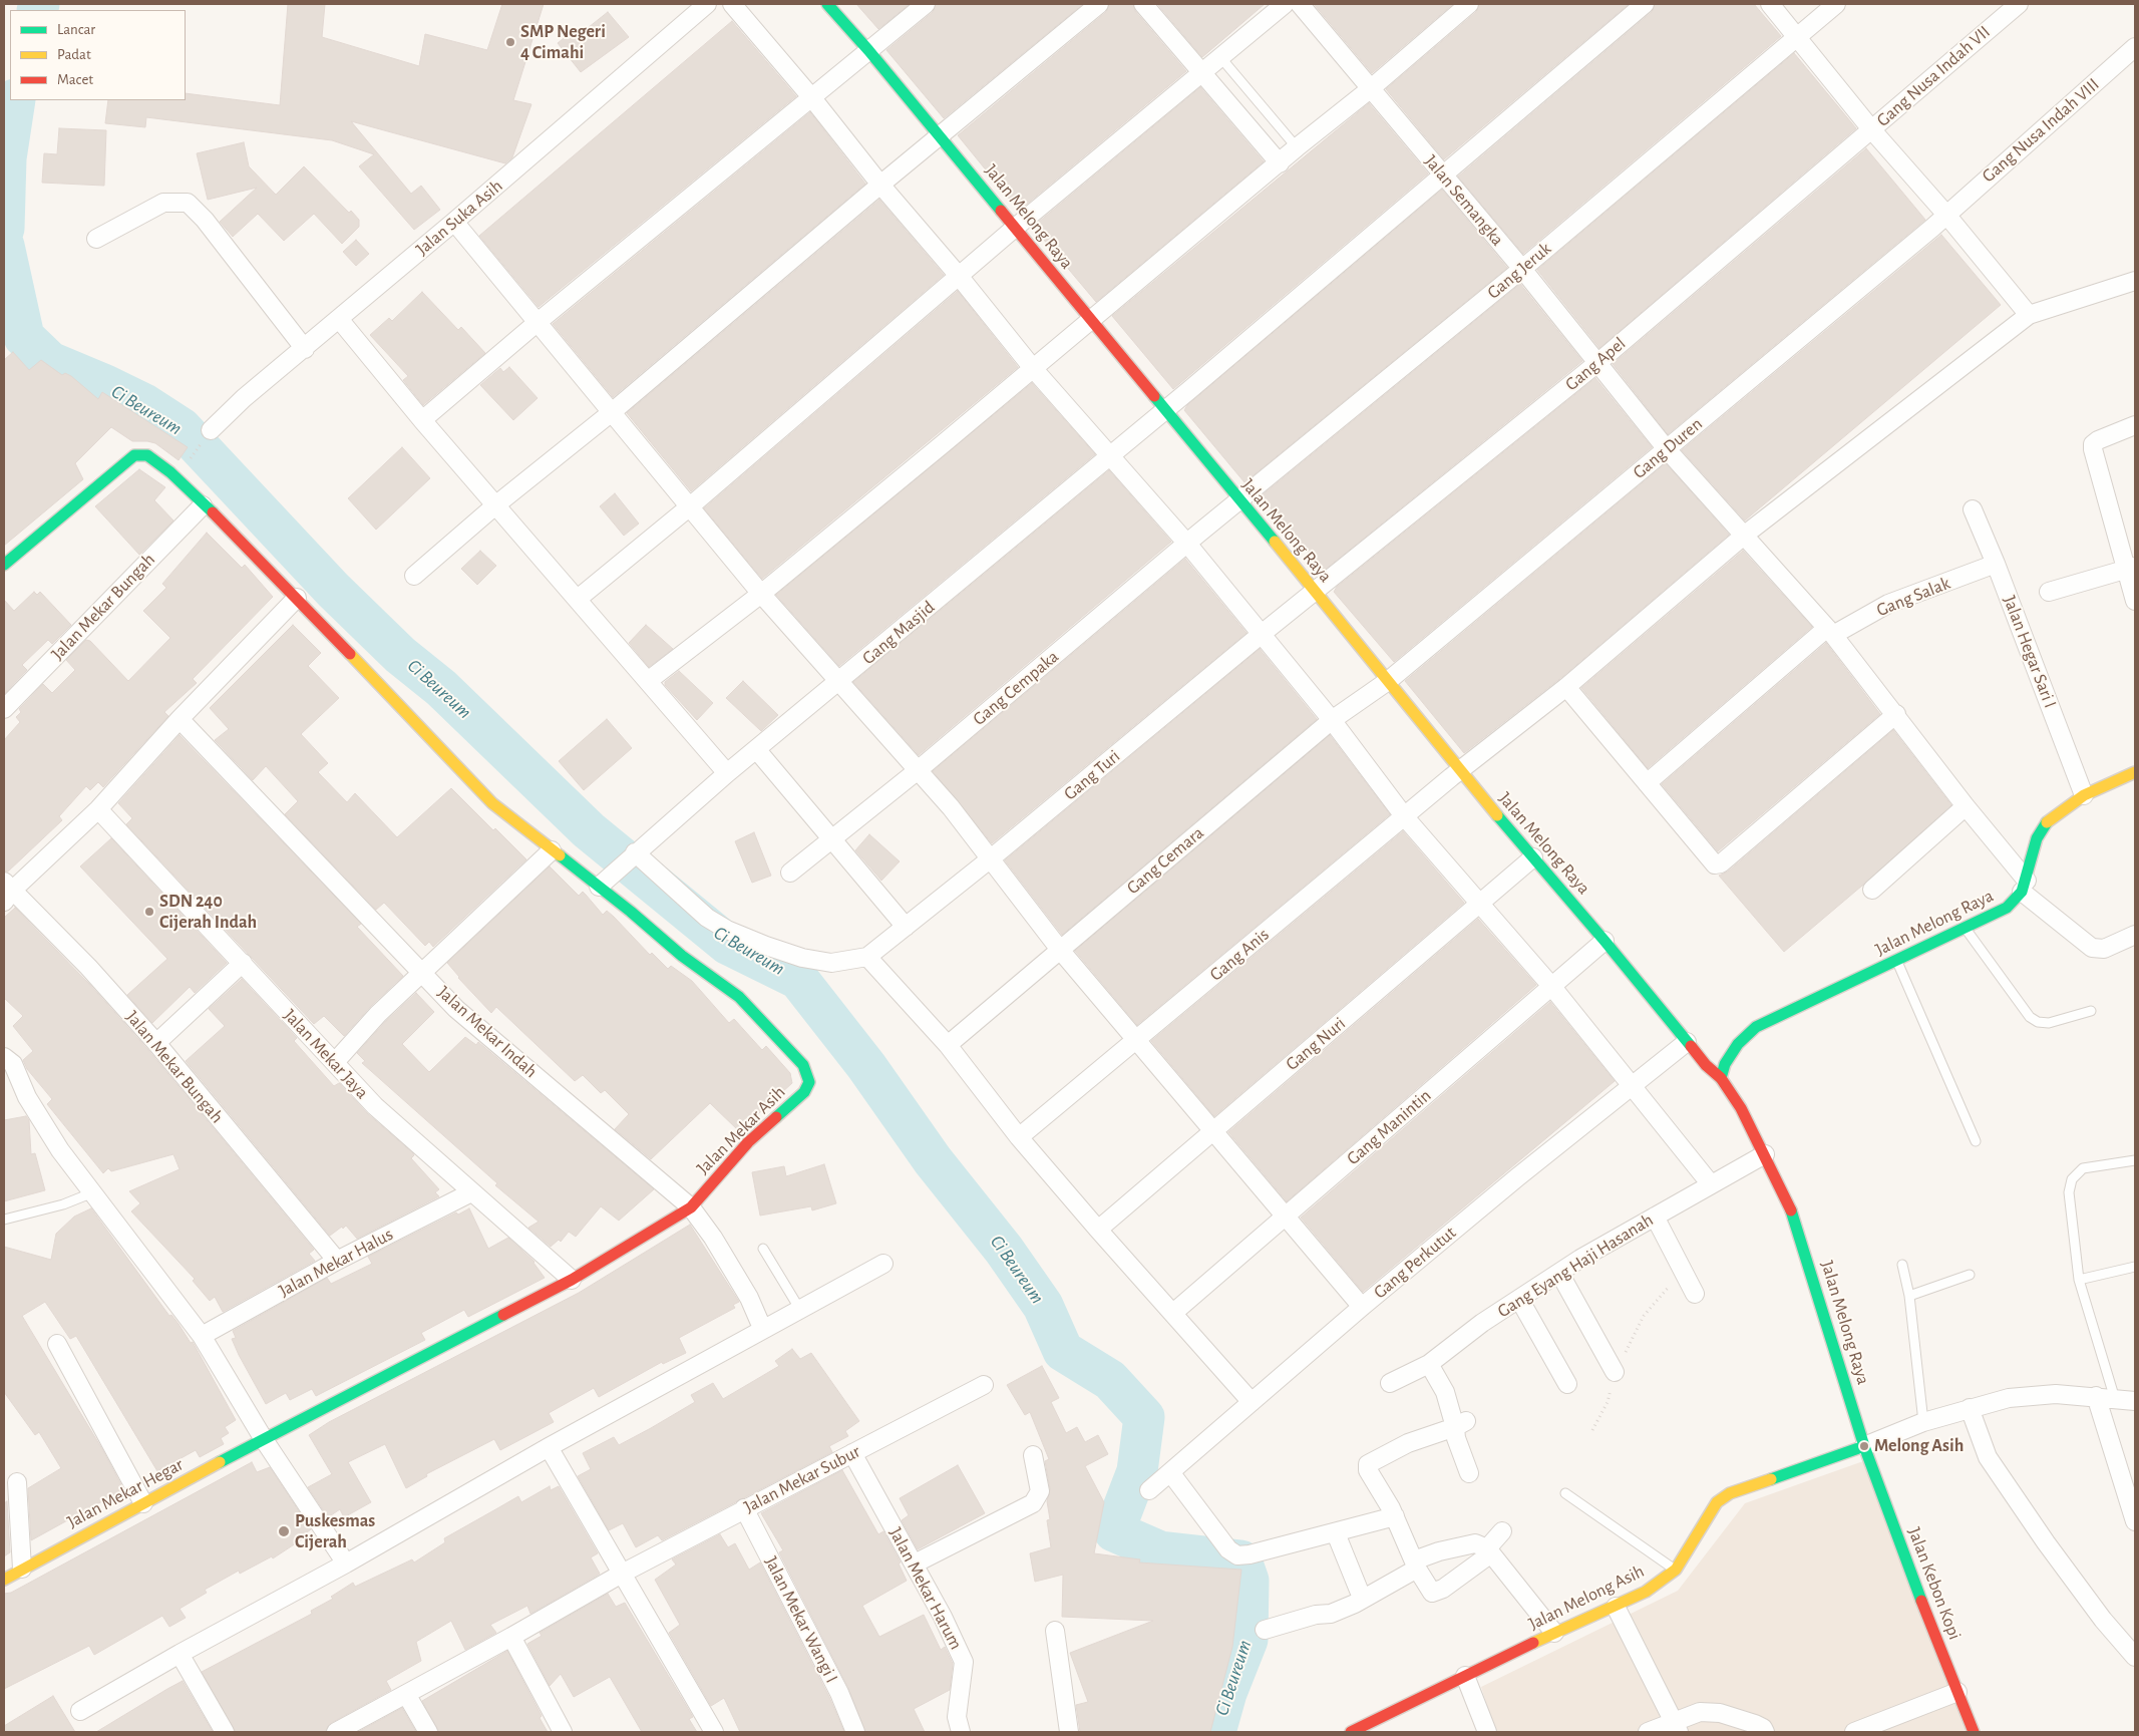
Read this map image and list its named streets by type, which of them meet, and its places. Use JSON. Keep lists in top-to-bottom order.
{
  "streets": {
    "main road": [
      "Jalan Melong Raya",
      "Jalan Mekar Asih",
      "Jalan Mekar Hegar",
      "Jalan Kebon Kopi",
      "Jalan Melong Asih"
    ],
    "street": [
      "Gang Nusa Indah VII",
      "Gang Nusa Indah VIII",
      "Jalan Semangka",
      "Jalan Suka Asih",
      "Gang Jeruk",
      "Gang Apel",
      "Gang Duren",
      "Gang Salak",
      "Jalan Mekar Bungah",
      "Gang Masjid",
      "Jalan Hegar Sari I",
      "Gang Cempaka",
      "Gang Turi",
      "Gang Cemara",
      "Gang Anis",
      "Jalan Mekar Indah",
      "Gang Nuri",
      "Jalan Mekar Jaya",
      "Gang Manintin",
      "Jalan Mekar Halus",
      "Gang Perkutut",
      "Gang Eyang Haji Hasanah",
      "Jalan Mekar Subur",
      "Jalan Mekar Harum",
      "Jalan Mekar Wangi I"
    ]
  },
  "crossings": [
    ["Gang Nusa Indah VII", "Gang Apel"],
    ["Gang Nusa Indah VIII", "Gang Duren"],
    ["Jalan Semangka", "Jalan Melong Raya"],
    ["Jalan Semangka", "Gang Jeruk"],
    ["Jalan Semangka", "Gang Apel"],
    ["Jalan Semangka", "Gang Duren"],
    ["Jalan Semangka", "Gang Salak"],
    ["Jalan Semangka", "Gang Masjid"],
    ["Jalan Semangka", "Gang Anis"],
    ["Jalan Melong Raya", "Gang Jeruk"],
    ["Jalan Melong Raya", "Gang Apel"],
    ["Jalan Melong Raya", "Gang Duren"],
    ["Jalan Melong Raya", "Gang Masjid"],
    ["Jalan Melong Raya", "Gang Cempaka"],
    ["Jalan Melong Raya", "Gang Turi"],
    ["Jalan Melong Raya", "Gang Cemara"],
    ["Jalan Melong Raya", "Gang Anis"],
    ["Jalan Melong Raya", "Gang Nuri"],
    ["Jalan Melong Raya", "Gang Manintin"],
    ["Jalan Melong Raya", "Gang Perkutut"],
    ["Jalan Melong Raya", "Gang Eyang Haji Hasanah"],
    ["Jalan Melong Raya", "Jalan Kebon Kopi"],
    ["Jalan Melong Raya", "Jalan Melong Asih"],
    ["Gang Jeruk", "Gang Cempaka"],
    ["Gang Apel", "Gang Turi"],
    ["Gang Duren", "Gang Cemara"],
    ["Gang Salak", "Jalan Hegar Sari I"],
    ["Jalan Mekar Bungah", "Jalan Mekar Halus"],
    ["Gang Masjid", "Jalan Mekar Asih"],
    ["Jalan Mekar Indah", "Jalan Mekar Asih"],
    ["Jalan Mekar Jaya", "Jalan Mekar Asih"],
    ["Jalan Mekar Jaya", "Jalan Mekar Halus"],
    ["Jalan Mekar Jaya", "Jalan Mekar Hegar"],
    ["Jalan Mekar Asih", "Jalan Mekar Hegar"],
    ["Jalan Mekar Subur", "Jalan Mekar Harum"],
    ["Jalan Mekar Subur", "Jalan Mekar Wangi I"],
    ["Jalan Kebon Kopi", "Jalan Melong Asih"]
  ],
  "water": ["Ci Beureum"],
  "places": [
    "SMP Negeri 4 Cimahi",
    "SDN 240 Cijerah Indah",
    "Melong Asih",
    "Puskesmas Cijerah"
  ],
  "legend": ["Lancar", "Padat", "Macet"]
}
